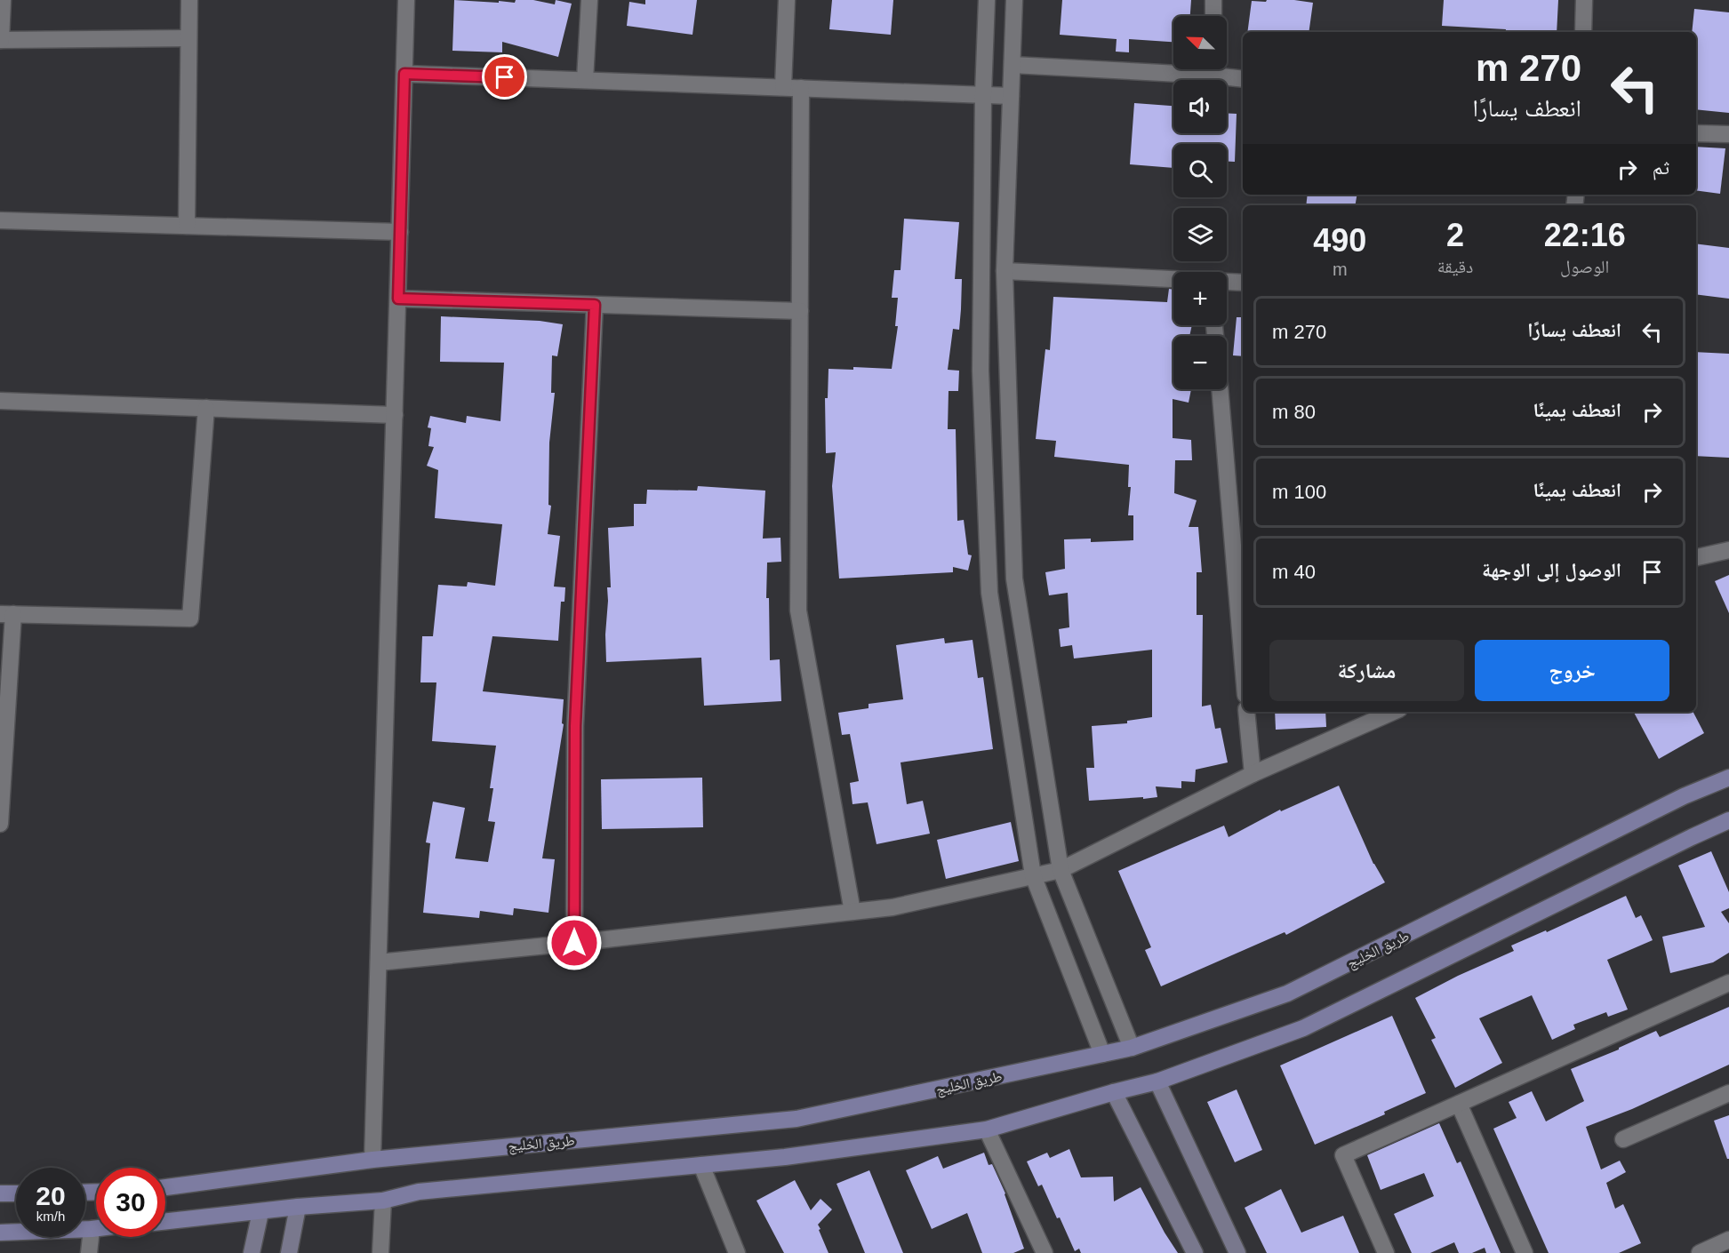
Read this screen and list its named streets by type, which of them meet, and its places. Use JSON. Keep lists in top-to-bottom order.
{
  "streets": {
    "main road": ["طريق الخليج"]
  },
  "north": "top left",
  "page": {
    "map_buttons": ["+", "−"],
    "turn": ["270 m", "انعطف يسارًا"],
    "then": "ثم",
    "eta": [
      "22:16",
      "الوصول",
      "2",
      "دقيقة",
      "490",
      "m"
    ],
    "list": [
      {
        "name": "انعطف يسارًا",
        "value": "270 m"
      },
      {
        "name": "انعطف يمينًا",
        "value": "80 m"
      },
      {
        "name": "انعطف يمينًا",
        "value": "100 m"
      },
      {
        "name": "الوصول إلى الوجهة",
        "value": "40 m"
      }
    ],
    "buttons": ["خروج", "مشاركة"],
    "speed": "20 km/h",
    "limit": "30"
  }
}
